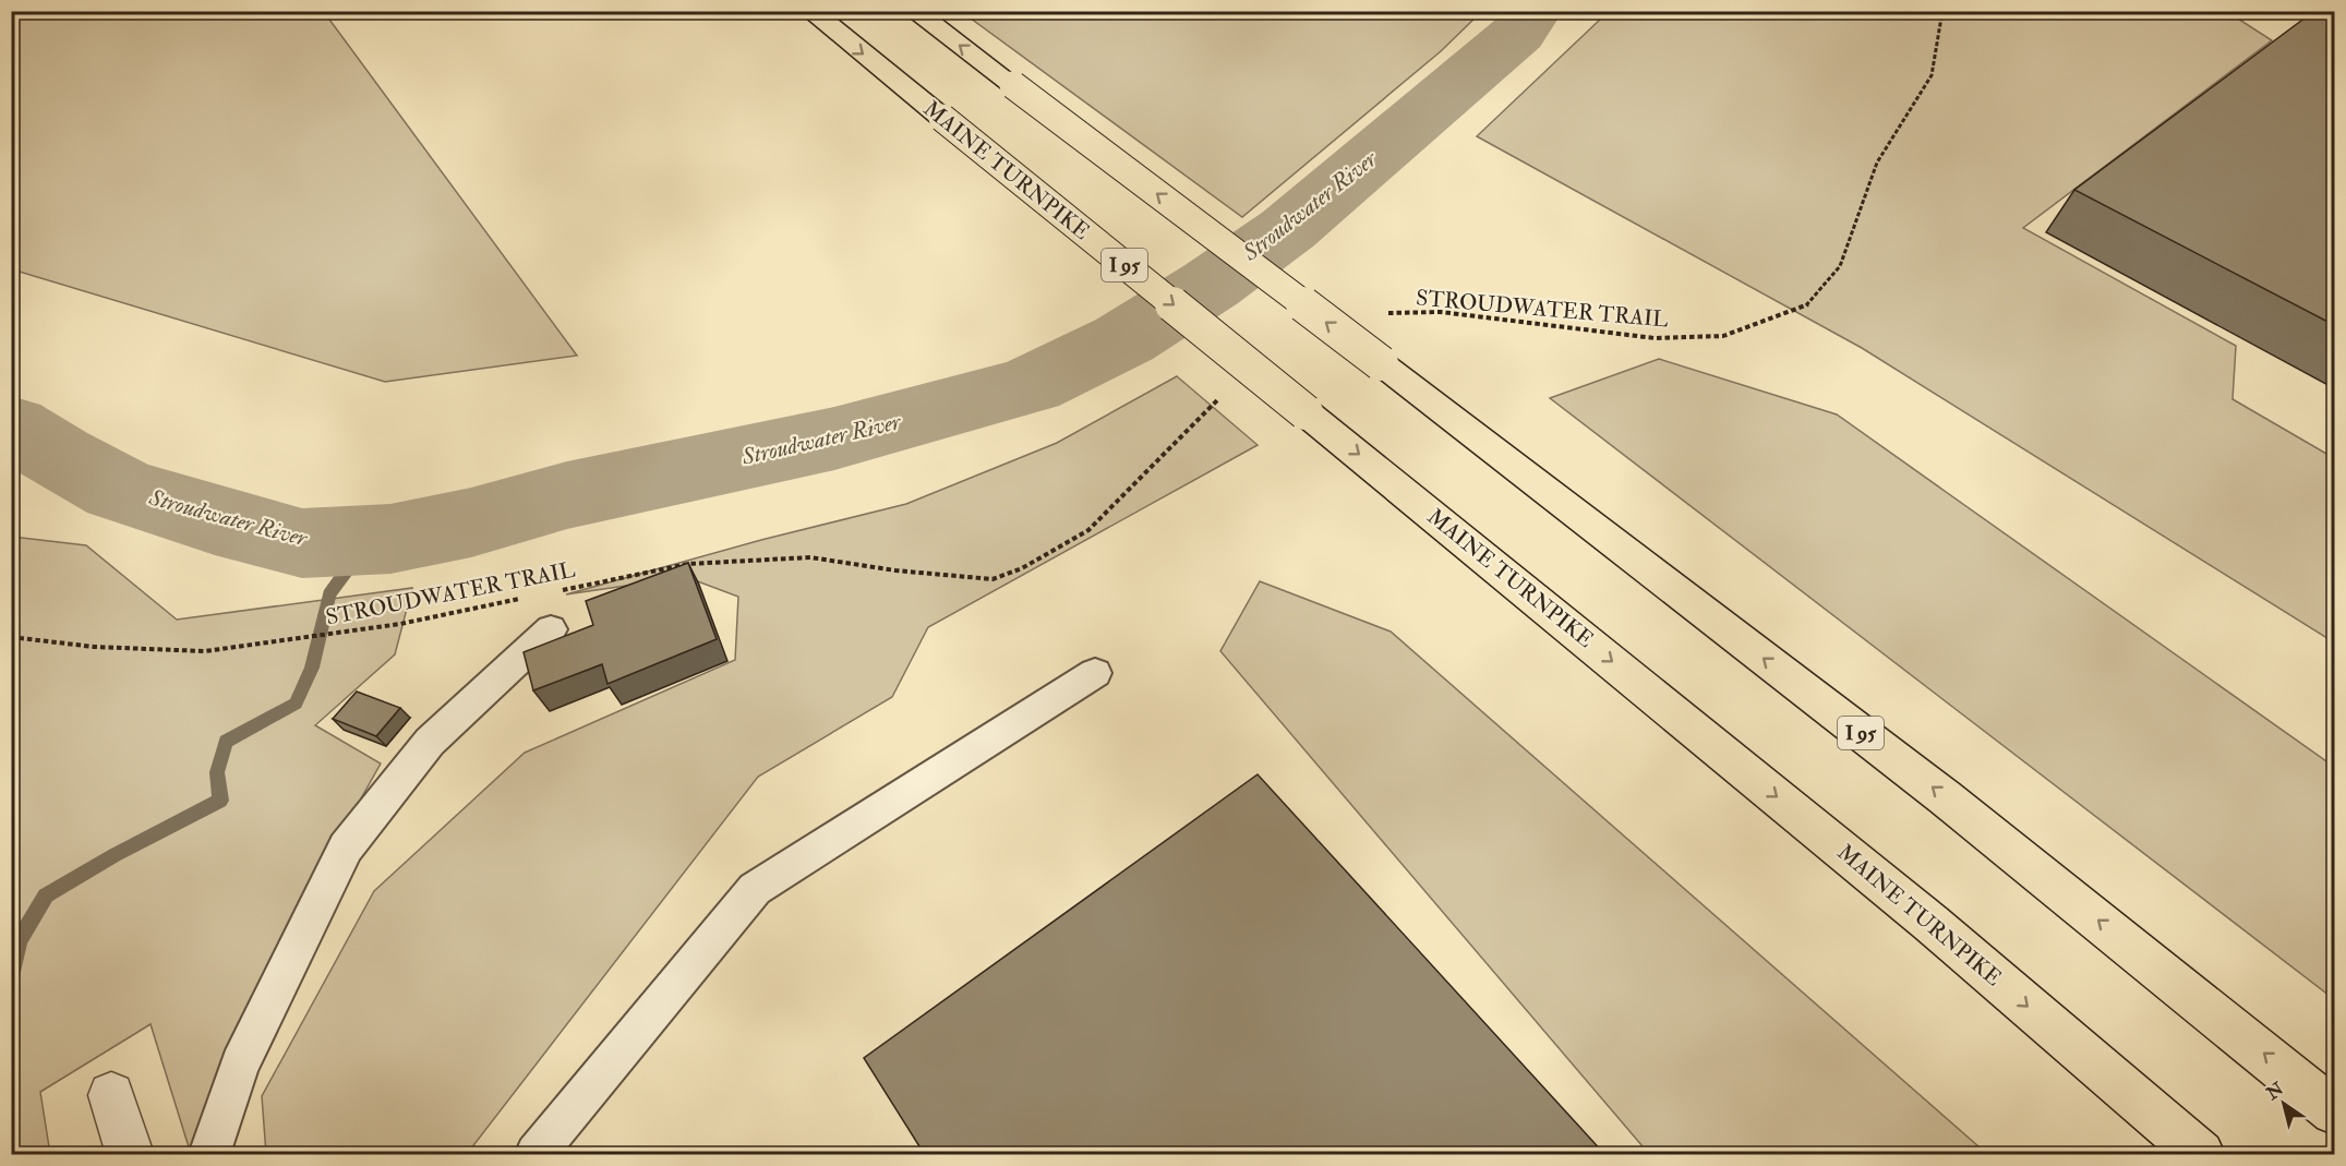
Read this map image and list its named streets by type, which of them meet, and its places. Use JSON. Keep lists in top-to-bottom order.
{
  "streets": {
    "highway": ["MAINE TURNPIKE", "I 95"],
    "path": ["STROUDWATER TRAIL"]
  },
  "water": ["Stroudwater River"],
  "north": "top left"
}
